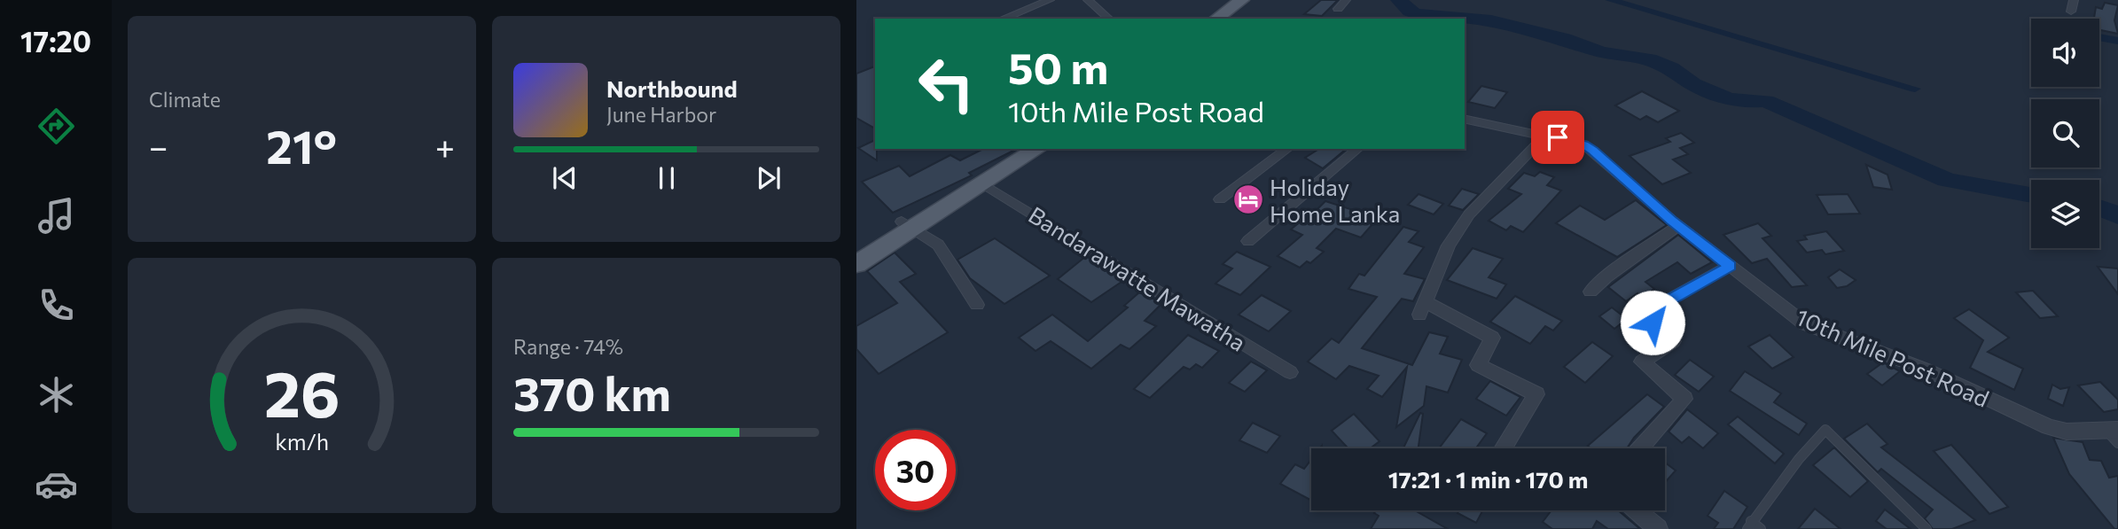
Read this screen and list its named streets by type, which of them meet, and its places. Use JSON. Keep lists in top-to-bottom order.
{
  "streets": {
    "street": ["Bandarawatte Mawatha", "10th Mile Post Road"]
  },
  "places": {
    "hotel": ["Holiday Home Lanka"]
  },
  "page": {
    "tabs": "17:20",
    "tile": [
      "Climate",
      ["Range · 74%", "370 km"]
    ],
    "turn": ["50 m", "10th Mile Post Road"],
    "song": ["Northbound", "June Harbor"],
    "heat": ["−", "21°", "+"],
    "limit": "30",
    "trip": "17:21 · 1 min · 170 m",
    "gauge": ["26", "km/h"]
  }
}
